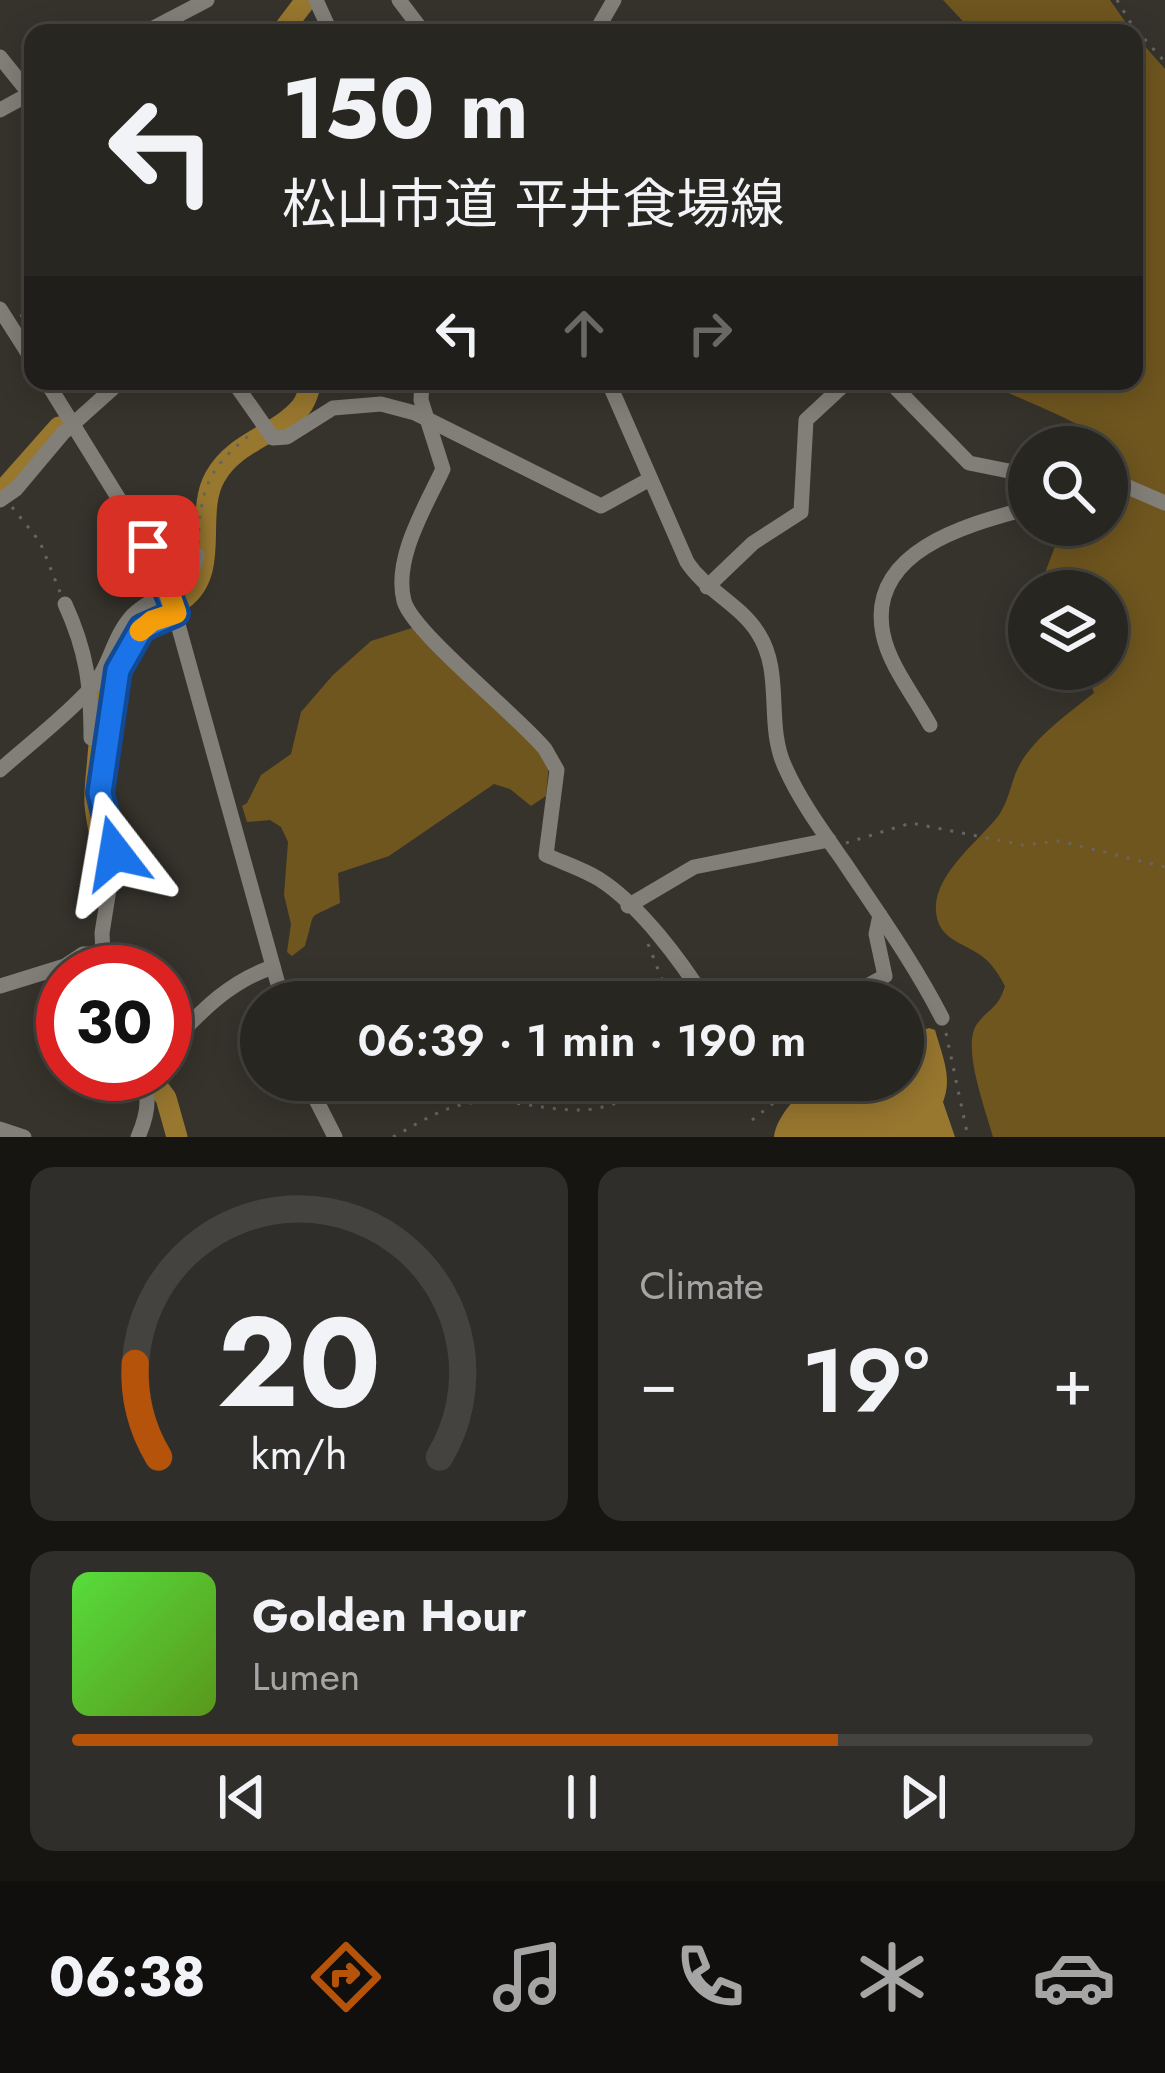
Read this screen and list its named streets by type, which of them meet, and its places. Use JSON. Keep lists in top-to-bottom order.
{
  "page": {
    "turn": ["150 m", "松山市道 平井食場線"],
    "limit": "30",
    "trip": "06:39 · 1 min · 190 m",
    "tile": "Climate",
    "heat": ["−", "19°", "+"],
    "song": ["Golden Hour", "Lumen"],
    "tabs": "06:38",
    "gauge": ["20", "km/h"]
  }
}
